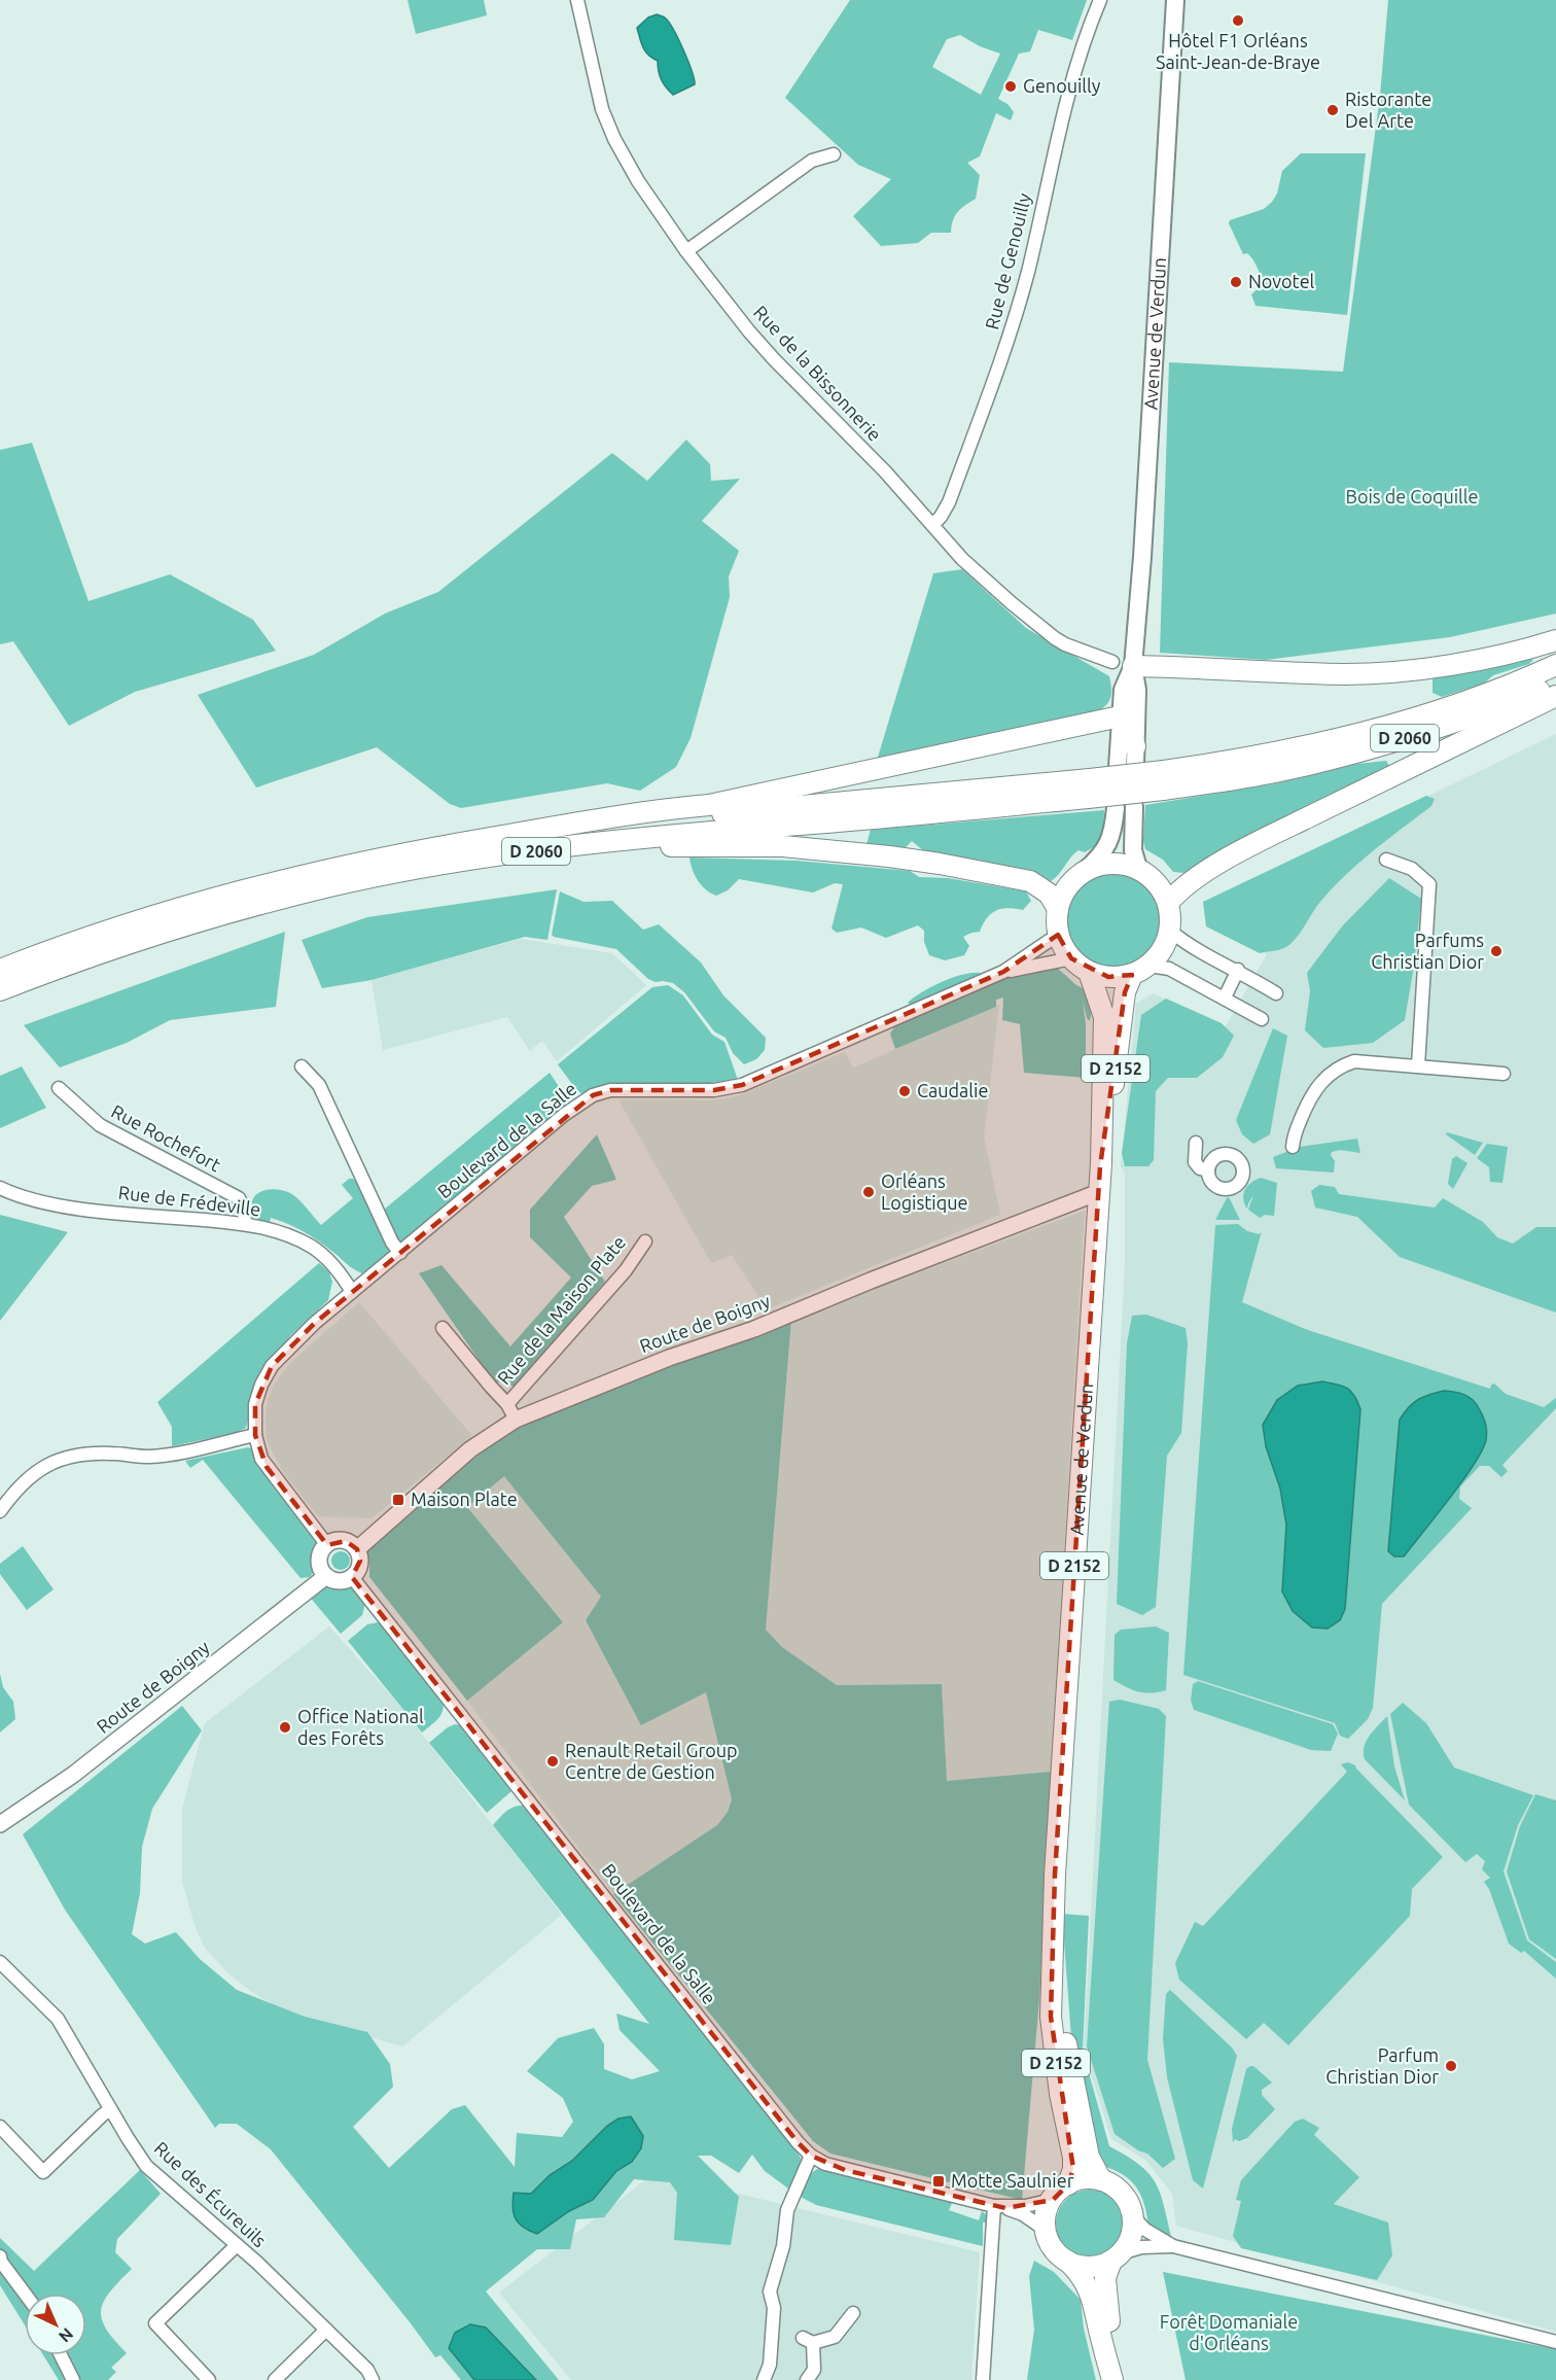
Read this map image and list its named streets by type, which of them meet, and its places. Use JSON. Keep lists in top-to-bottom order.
{
  "streets": {
    "main road": ["Avenue de Verdun", "D 2060", "D 2152"],
    "street": [
      "Rue de Genouilly",
      "Rue de la Bissonnerie",
      "Rue Rochefort",
      "Boulevard de la Salle",
      "Rue de Frédeville",
      "Rue de la Maison Plate",
      "Route de Boigny",
      "Rue des Écureuils"
    ]
  },
  "crossings": [
    ["Rue de Genouilly", "Rue de la Bissonnerie"],
    ["Avenue de Verdun", "Boulevard de la Salle"],
    ["Avenue de Verdun", "Route de Boigny"],
    ["Rue Rochefort", "Rue de Frédeville"],
    ["Boulevard de la Salle", "Rue de Frédeville"],
    ["Boulevard de la Salle", "Route de Boigny"]
  ],
  "parks": ["Bois de Coquille", "Forêt Domaniale d'Orléans"],
  "places": {
    "other": [
      "Hôtel F1 Orléans Saint-Jean-de-Braye",
      "Genouilly",
      "Ristorante Del Arte",
      "Novotel",
      "Parfums Christian Dior",
      "Caudalie",
      "Orléans Logistique",
      "Office National des Forêts",
      "Renault Retail Group Centre de Gestion",
      "Parfum Christian Dior"
    ],
    "transit": ["Maison Plate", "Motte Saulnier"]
  },
  "north": "bottom right"
}
